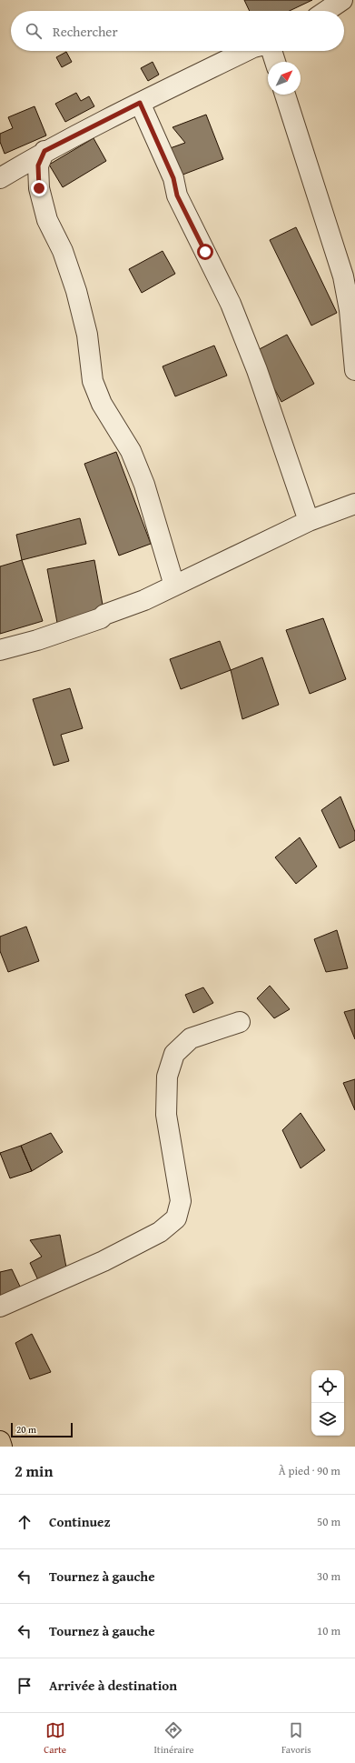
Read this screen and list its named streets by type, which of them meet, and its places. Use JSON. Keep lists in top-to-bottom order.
{
  "scale_bar": "20 m",
  "north": "top right",
  "page": {
    "search": "Rechercher",
    "scale": "20 m",
    "heading": ["2 min", "À pied · 90 m"],
    "list": [
      ["Continuez", "50 m"],
      ["Tournez à gauche", "30 m"],
      ["Tournez à gauche", "10 m"],
      "Arrivée à destination"
    ],
    "nav": ["Carte", "Itinéraire", "Favoris"]
  }
}
